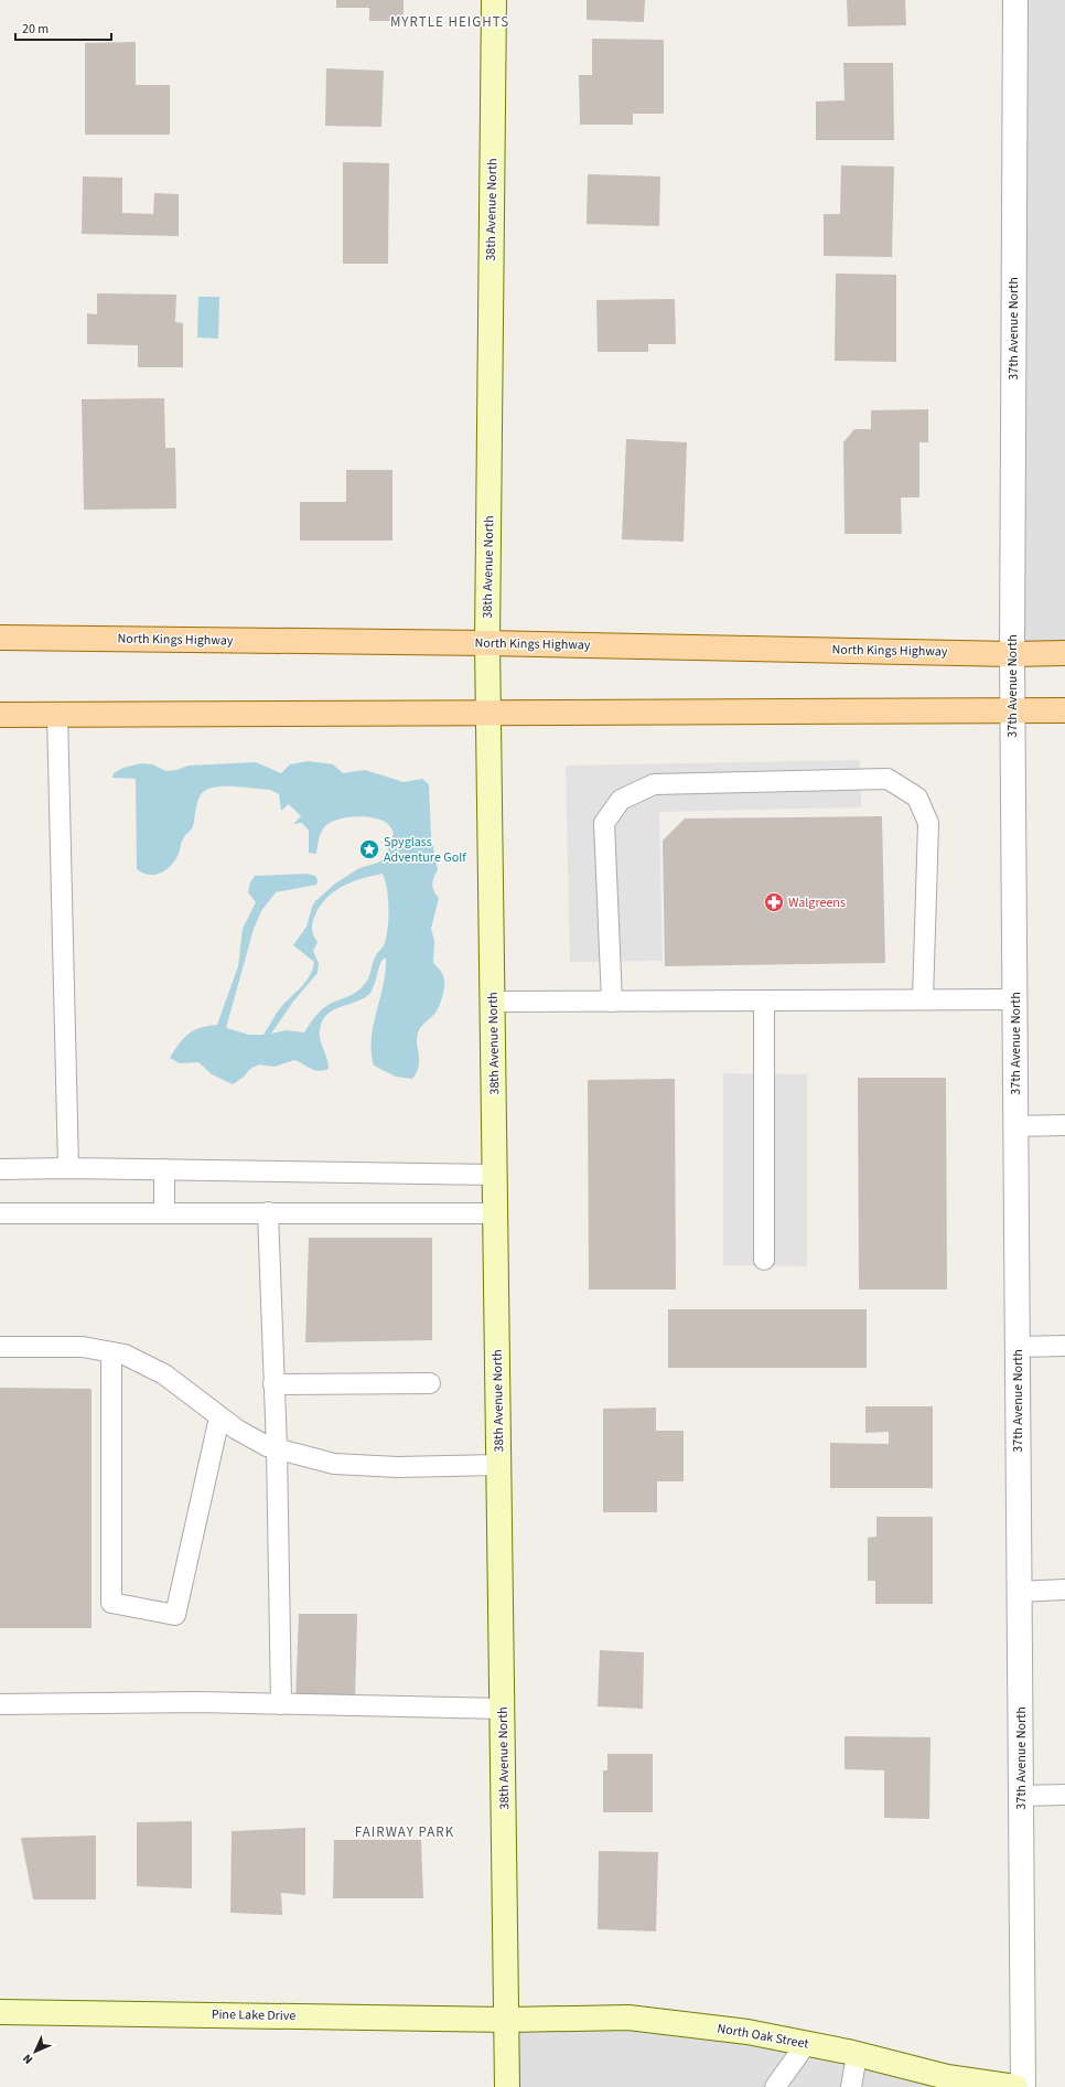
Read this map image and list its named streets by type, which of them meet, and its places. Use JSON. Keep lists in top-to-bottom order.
{
  "streets": {
    "main road": [
      "38th Avenue North",
      "North Kings Highway",
      "Pine Lake Drive",
      "North Oak Street"
    ],
    "street": ["37th Avenue North"]
  },
  "crossings": [
    ["38th Avenue North", "North Kings Highway"],
    ["38th Avenue North", "Pine Lake Drive"],
    ["38th Avenue North", "North Oak Street"],
    ["37th Avenue North", "North Kings Highway"],
    ["Pine Lake Drive", "North Oak Street"]
  ],
  "districts": ["MYRTLE HEIGHTS", "FAIRWAY PARK"],
  "places": {
    "place": ["Spyglass Adventure Golf"],
    "pharmacy": ["Walgreens"]
  },
  "scale_bar": "20 m",
  "north": "bottom left"
}
